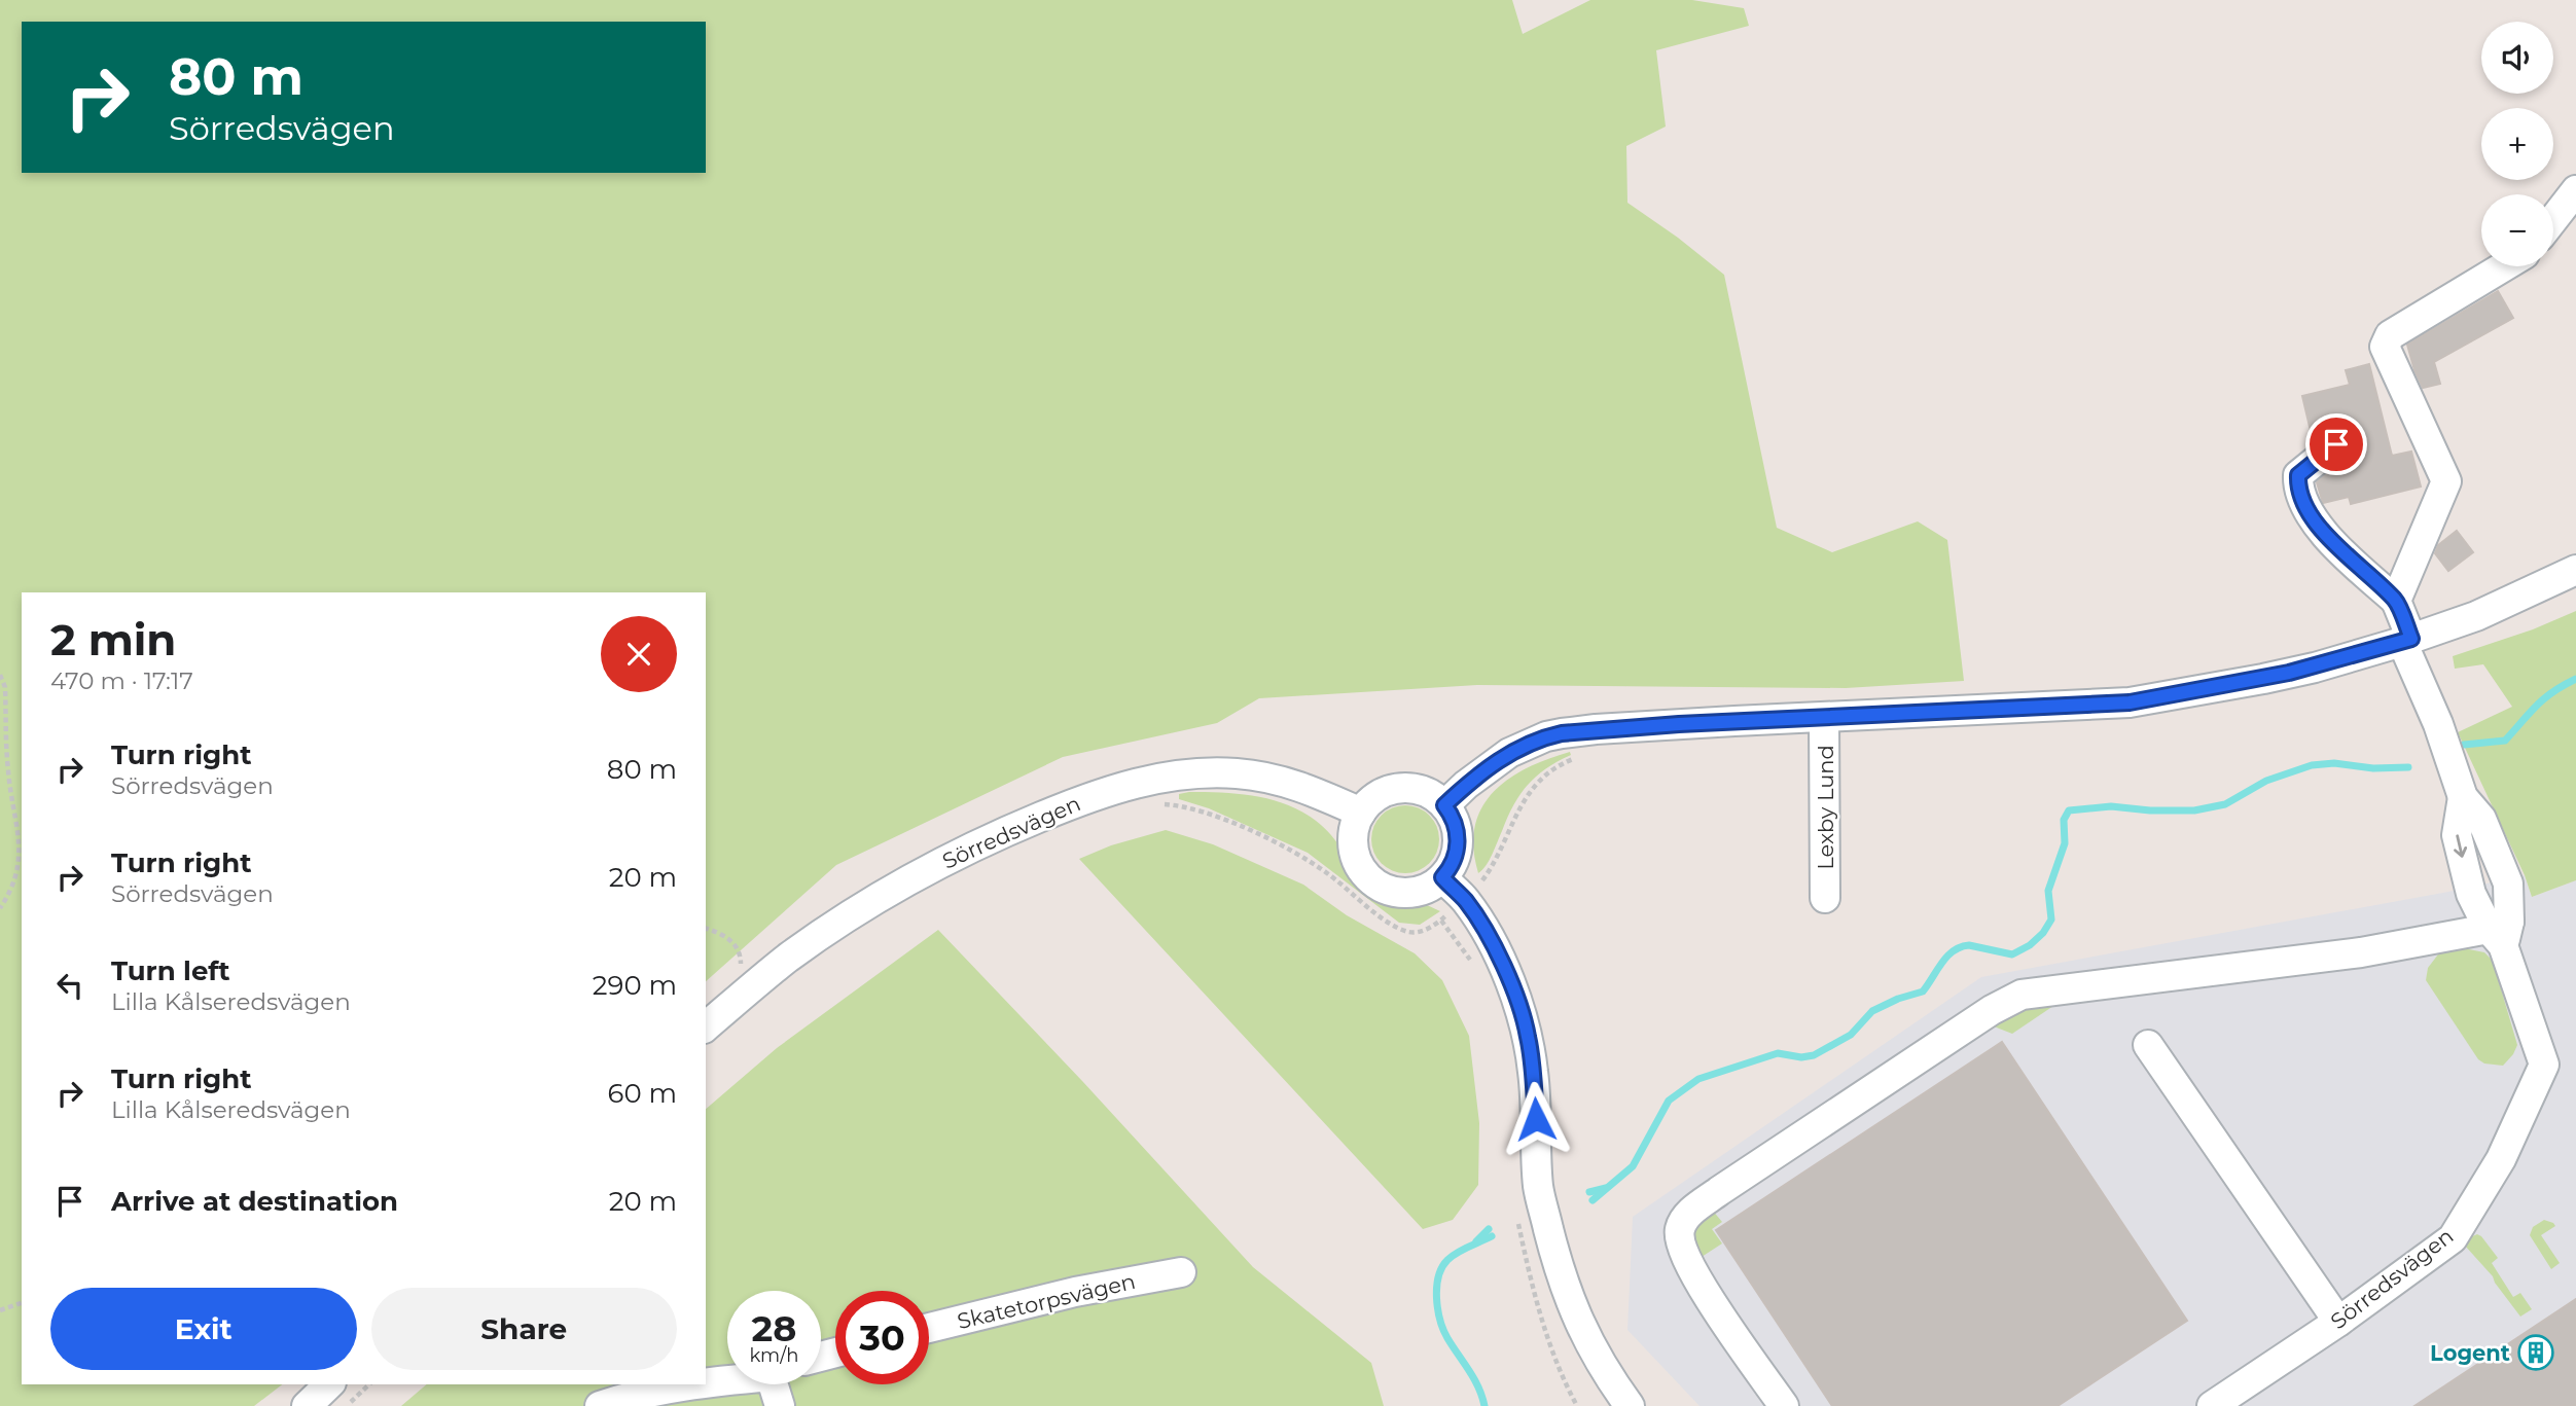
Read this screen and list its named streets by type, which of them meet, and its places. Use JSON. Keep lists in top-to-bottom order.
{
  "streets": {
    "street": ["Lexby Lund", "Sörredsvägen", "Skatetorpsvägen"]
  },
  "places": {
    "building": ["Logent"]
  },
  "page": {
    "map_buttons": ["+", "−"],
    "turn": ["80 m", "Sörredsvägen"],
    "heading": ["2 min", "470 m · 17:17"],
    "list": [
      {
        "name": "Turn right",
        "note": "Sörredsvägen",
        "value": "80 m"
      },
      {
        "name": "Turn right",
        "note": "Sörredsvägen",
        "value": "20 m"
      },
      {
        "name": "Turn left",
        "note": "Lilla Kålseredsvägen",
        "value": "290 m"
      },
      {
        "name": "Turn right",
        "note": "Lilla Kålseredsvägen",
        "value": "60 m"
      },
      {
        "name": "Arrive at destination",
        "value": "20 m"
      }
    ],
    "buttons": ["Exit", "Share"],
    "speed": "28 km/h",
    "limit": "30"
  }
}
